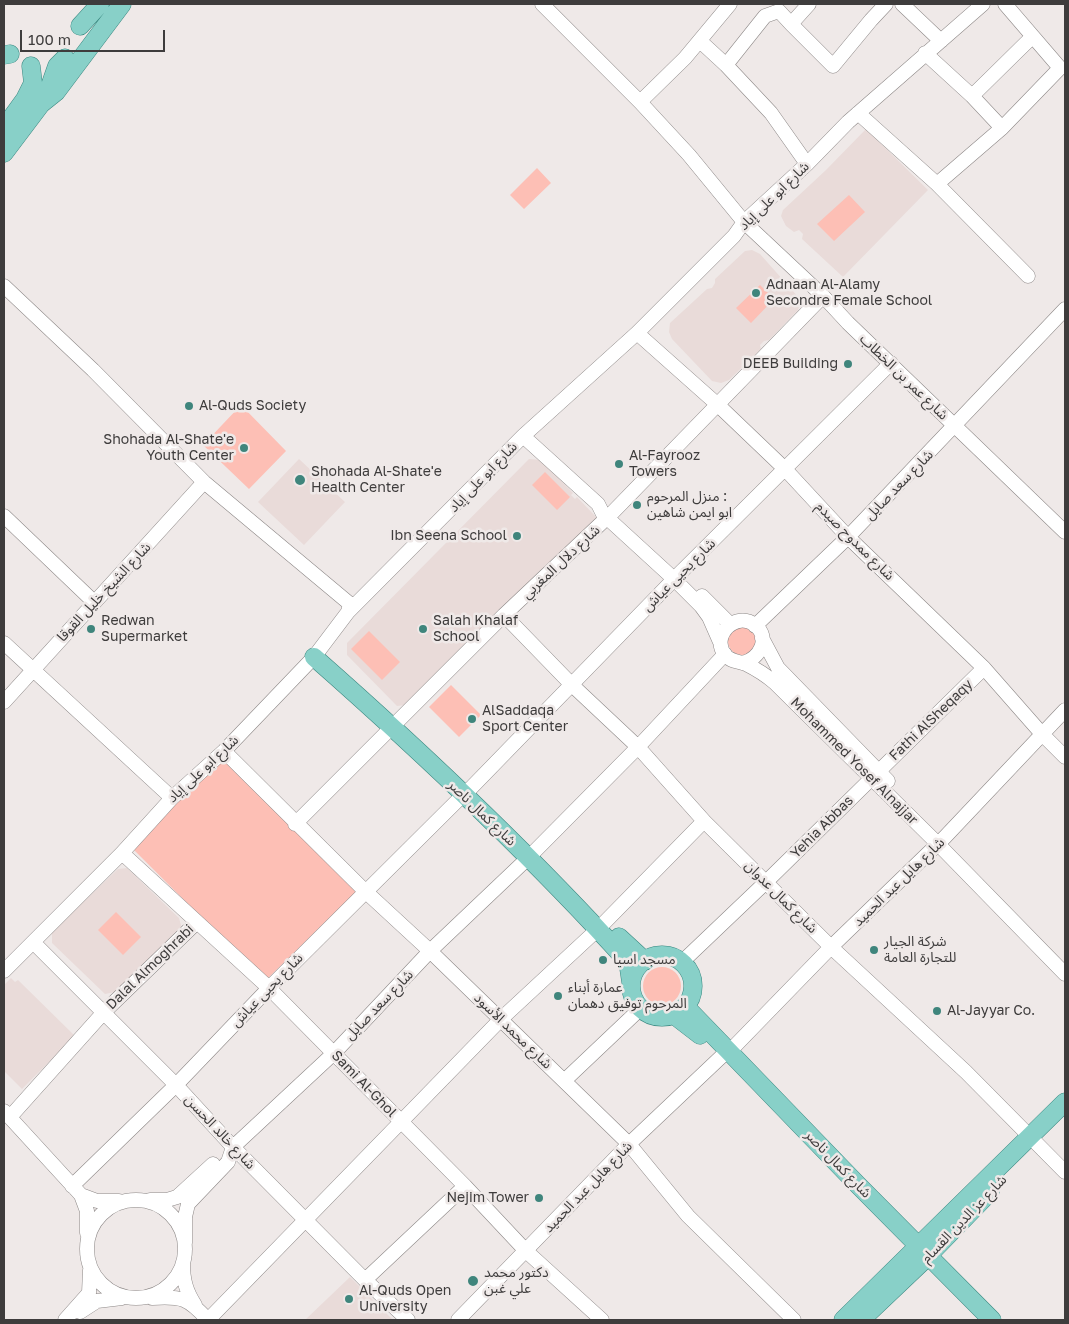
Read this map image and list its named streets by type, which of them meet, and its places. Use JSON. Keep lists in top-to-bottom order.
{
  "streets": {
    "main road": ["شارع كمال ناصر", "شارع عز الدين القسام"],
    "street": [
      "شارع ابو على إياد",
      "شارع عمر بن الخطاب",
      "شارع سعد صايل",
      "شارع ممدوح صيدم",
      "شارع دلال المغربي",
      "شارع يحيى عياش",
      "شارع الشيخ خليل القوقا",
      "Fathi AlSheqaqy",
      "Mohammed Yosef Alnajjar",
      "Yehia Abbas",
      "شارع هايل عبد الحميد",
      "شارع كمال عدوان",
      "Dalal Almoghrabi",
      "شارع محمد الأسود",
      "Sami Al-Ghol",
      "شارع خالد الحسن"
    ]
  },
  "crossings": [
    ["شارع ابو على إياد", "شارع عمر بن الخطاب"],
    ["شارع ابو على إياد", "شارع ممدوح صيدم"],
    ["شارع ابو على إياد", "شارع كمال ناصر"],
    ["شارع ابو على إياد", "شارع محمد الأسود"],
    ["شارع ابو على إياد", "Sami Al-Ghol"],
    ["شارع ابو على إياد", "شارع خالد الحسن"],
    ["شارع عمر بن الخطاب", "شارع سعد صايل"],
    ["شارع عمر بن الخطاب", "شارع دلال المغربي"],
    ["شارع عمر بن الخطاب", "شارع يحيى عياش"],
    ["شارع سعد صايل", "شارع ممدوح صيدم"],
    ["شارع سعد صايل", "شارع يحيى عياش"],
    ["شارع سعد صايل", "Mohammed Yosef Alnajjar"],
    ["شارع سعد صايل", "شارع كمال ناصر"],
    ["شارع سعد صايل", "شارع كمال عدوان"],
    ["شارع سعد صايل", "شارع محمد الأسود"],
    ["شارع سعد صايل", "Sami Al-Ghol"],
    ["شارع سعد صايل", "شارع خالد الحسن"],
    ["شارع ممدوح صيدم", "شارع دلال المغربي"],
    ["شارع ممدوح صيدم", "شارع يحيى عياش"],
    ["شارع ممدوح صيدم", "Fathi AlSheqaqy"],
    ["شارع ممدوح صيدم", "شارع هايل عبد الحميد"],
    ["شارع دلال المغربي", "شارع كمال ناصر"],
    ["شارع دلال المغربي", "شارع كمال عدوان"],
    ["شارع دلال المغربي", "شارع محمد الأسود"],
    ["شارع يحيى عياش", "شارع كمال ناصر"],
    ["شارع يحيى عياش", "شارع كمال عدوان"],
    ["شارع يحيى عياش", "شارع محمد الأسود"],
    ["شارع يحيى عياش", "Sami Al-Ghol"],
    ["شارع يحيى عياش", "شارع خالد الحسن"],
    ["Fathi AlSheqaqy", "Mohammed Yosef Alnajjar"],
    ["Fathi AlSheqaqy", "Yehia Abbas"],
    ["Mohammed Yosef Alnajjar", "Yehia Abbas"],
    ["Mohammed Yosef Alnajjar", "شارع هايل عبد الحميد"],
    ["شارع كمال ناصر", "Yehia Abbas"],
    ["شارع كمال ناصر", "شارع هايل عبد الحميد"],
    ["شارع كمال ناصر", "شارع عز الدين القسام"],
    ["Yehia Abbas", "شارع كمال عدوان"],
    ["شارع هايل عبد الحميد", "شارع كمال عدوان"],
    ["شارع هايل عبد الحميد", "شارع محمد الأسود"],
    ["شارع هايل عبد الحميد", "Sami Al-Ghol"],
    ["شارع كمال عدوان", "شارع عز الدين القسام"],
    ["Dalal Almoghrabi", "Sami Al-Ghol"],
    ["Dalal Almoghrabi", "شارع خالد الحسن"]
  ],
  "places": [
    "Adnaan Al-Alamy Secondre Female School",
    "DEEB Building",
    "Al-Quds Society",
    "Shohada Al-Shate'e Youth Center",
    "Al-Fayrooz Towers",
    "Shohada Al-Shate'e Health Center",
    "منزل المرحوم : ابو ايمن شاهين",
    "Ibn Seena School",
    "Redwan Supermarket",
    "Salah Khalaf School",
    "AlSaddaqa Sport Center",
    "شركة الجيار للتجارة العامة",
    "مسجد اسيا",
    "عمارة أبناء المرحوم توفيق دهمان",
    "Al-Jayyar Co.",
    "Nejim Tower",
    "دكتور محمد علي غبن",
    "Al-Quds Open University"
  ],
  "scale_bar": "100 m"
}
